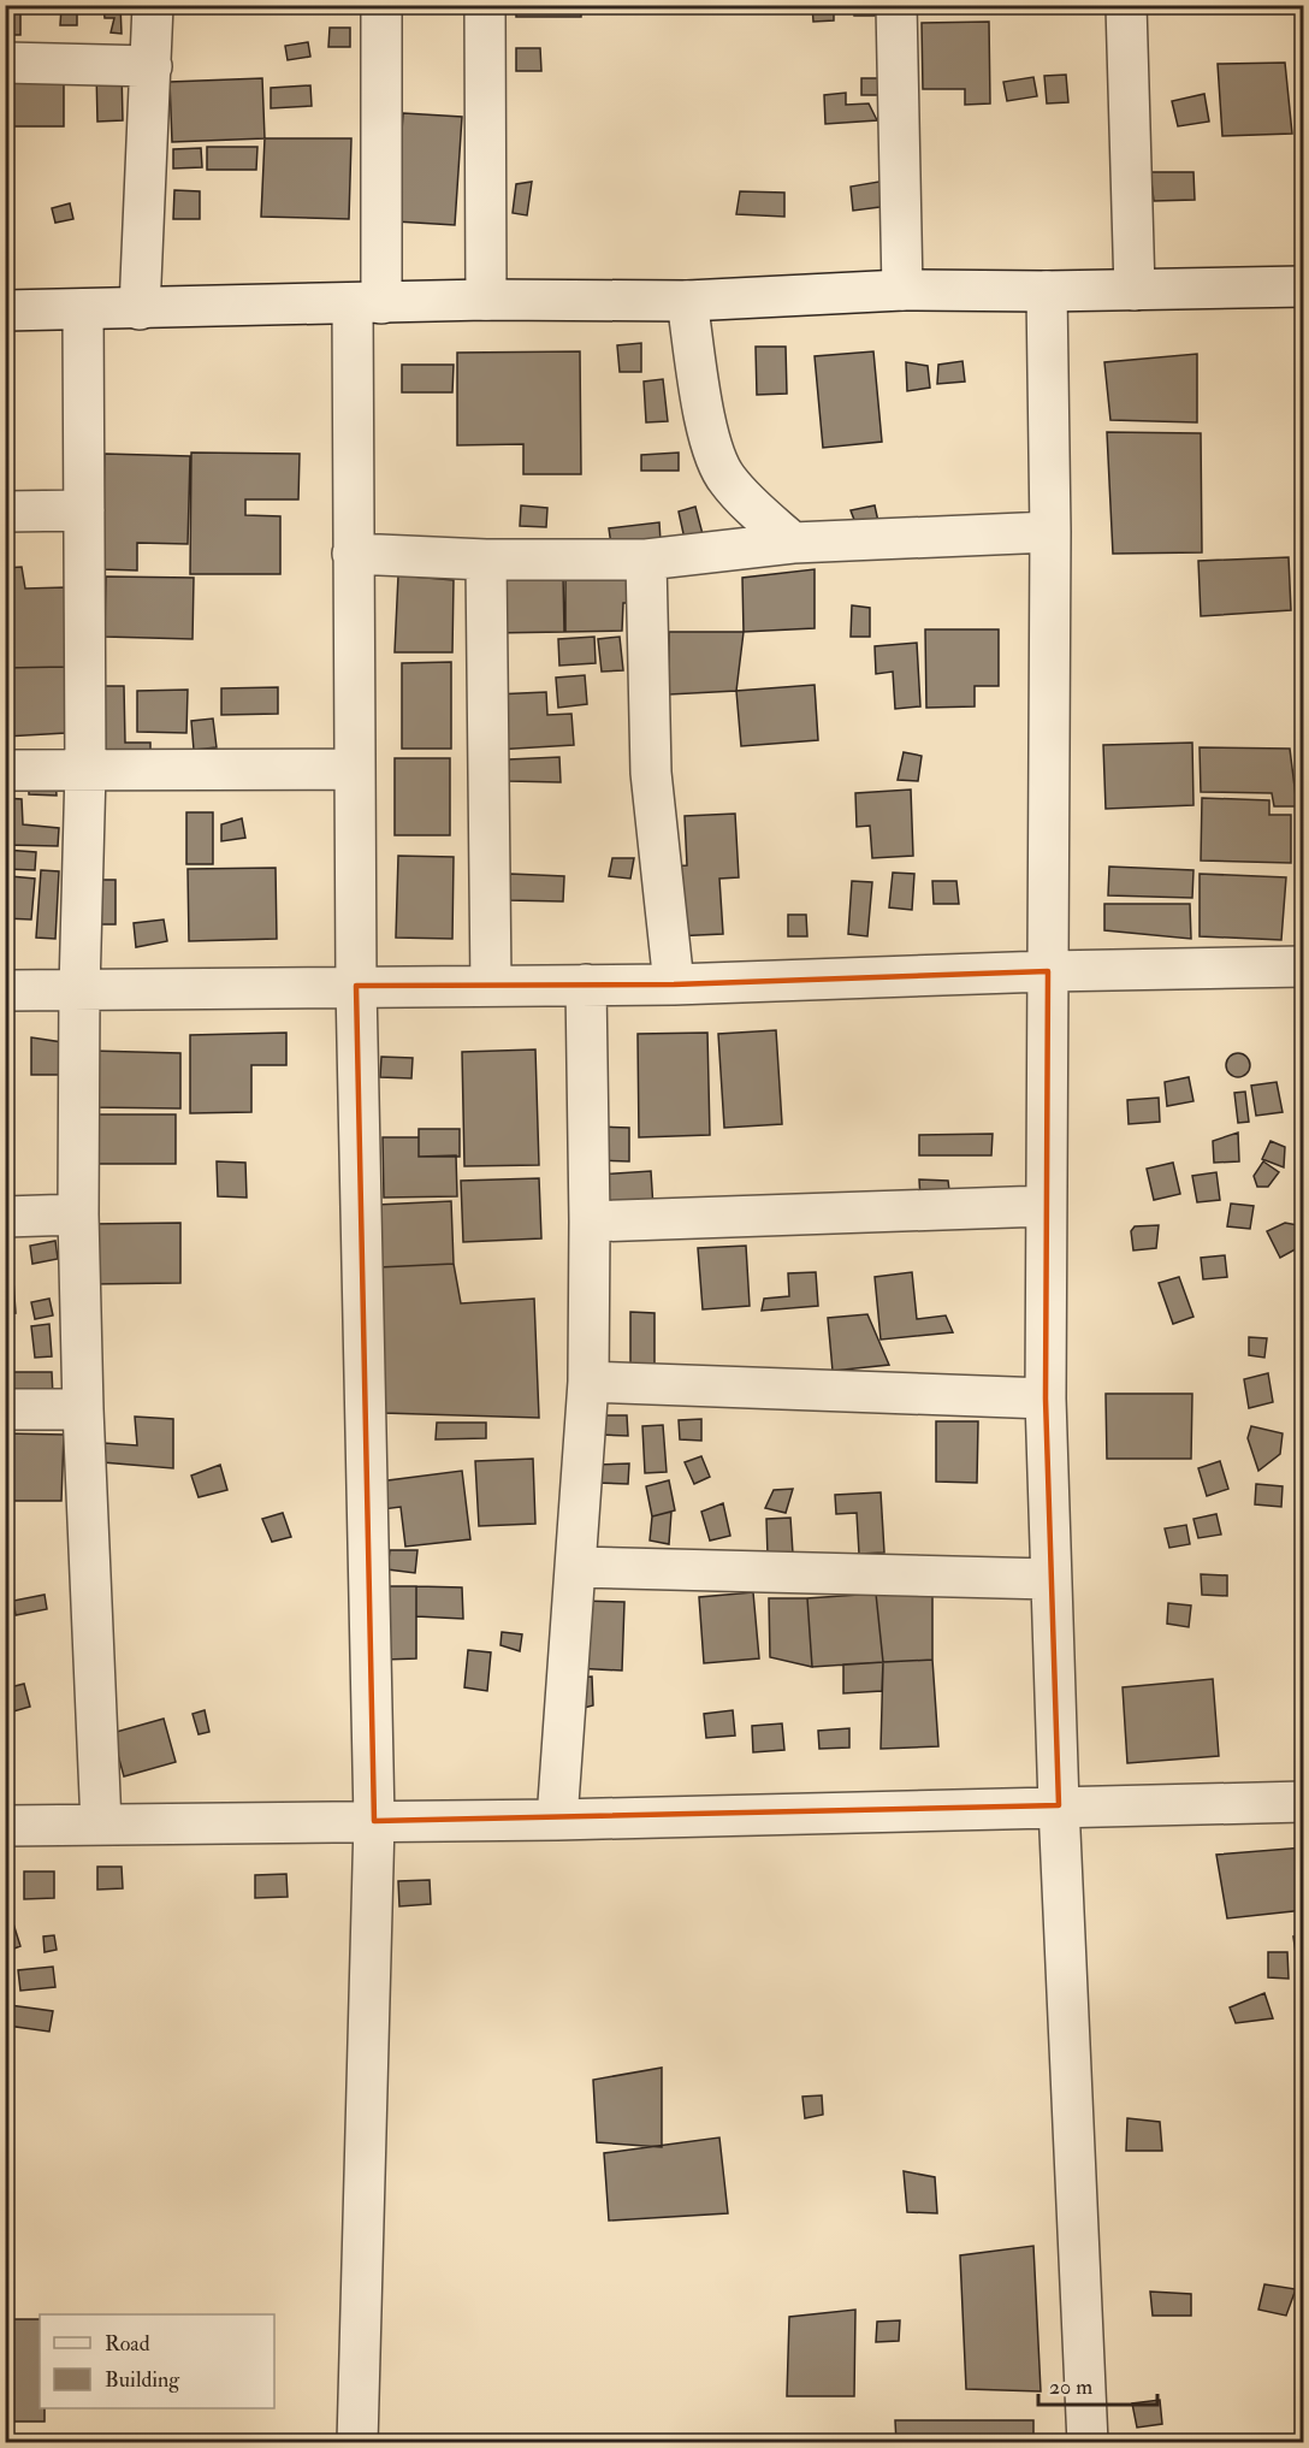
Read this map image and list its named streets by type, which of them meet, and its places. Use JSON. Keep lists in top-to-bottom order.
{
  "legend": ["Road", "Building"],
  "scale_bar": "20 m"
}
